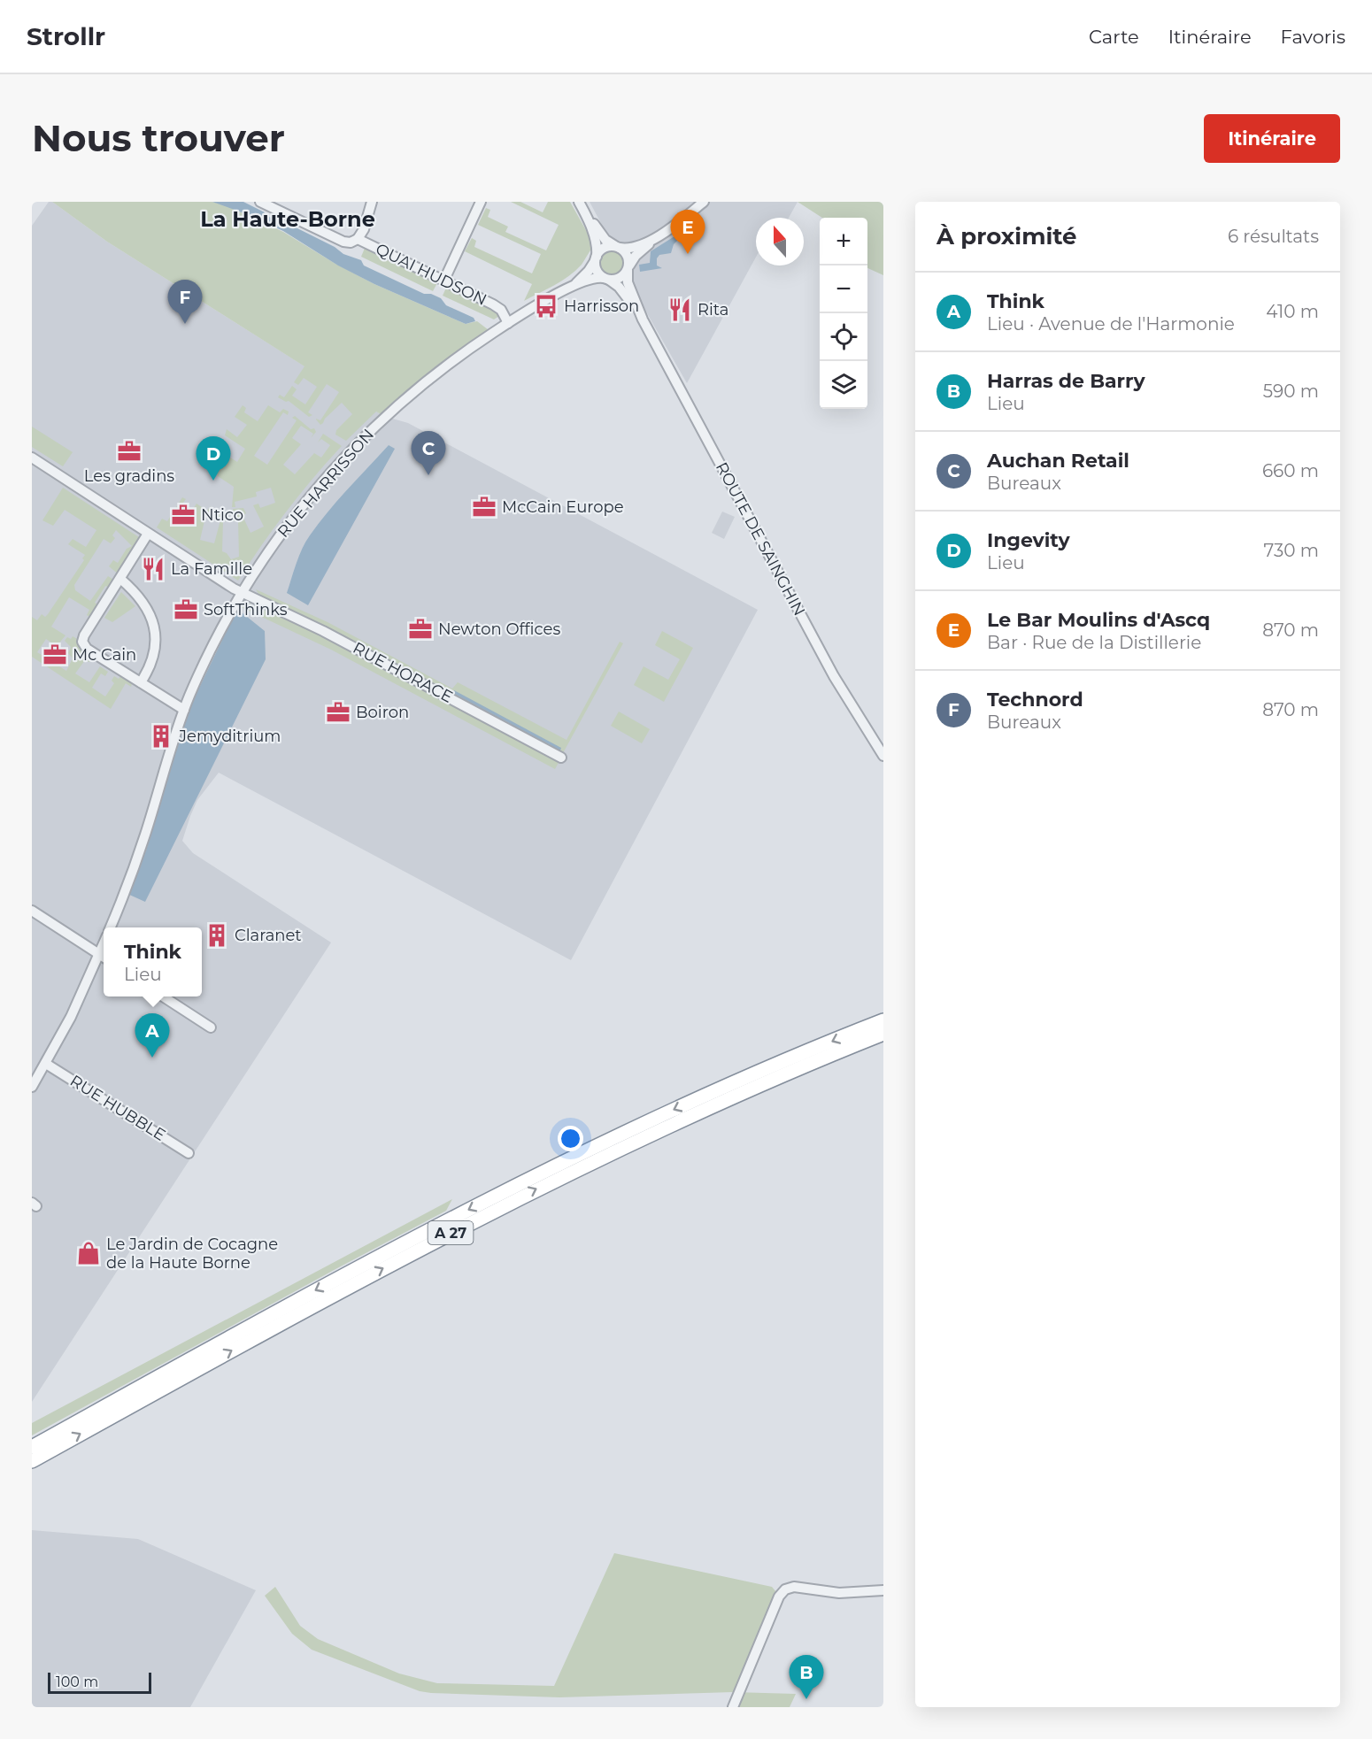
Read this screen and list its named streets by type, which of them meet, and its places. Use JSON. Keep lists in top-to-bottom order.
{
  "streets": {
    "highway": ["A 27"],
    "street": [
      "QUAI HUDSON",
      "RUE HARRISSON",
      "ROUTE DE SAINGHIN",
      "RUE HORACE",
      "RUE HUBBLE"
    ]
  },
  "crossings": [
    ["QUAI HUDSON", "RUE HARRISSON"],
    ["RUE HARRISSON", "ROUTE DE SAINGHIN"],
    ["RUE HARRISSON", "RUE HORACE"]
  ],
  "districts": ["La Haute-Borne"],
  "places": {
    "bus stop": ["Harrisson"],
    "restaurant": ["Rita", "La Famille"],
    "office": [
      "Les gradins",
      "McCain Europe",
      "Ntico",
      "SoftThinks",
      "Newton Offices",
      "Mc Cain",
      "Boiron"
    ],
    "building": ["Jemyditrium", "Claranet"],
    "shop": ["Le Jardin de Cocagne de la Haute Borne"]
  },
  "scale_bar": "100 m",
  "north": "top",
  "page": {
    "header": "Strollr",
    "nav": ["Carte", "Itinéraire", "Favoris"],
    "buttons": "Itinéraire",
    "title": "Nous trouver",
    "heading": ["À proximité", "6 résultats"],
    "pins": [
      "E",
      "F",
      "C",
      "D",
      "A",
      "B"
    ],
    "map_buttons": ["+", "−"],
    "list": [
      {
        "mark": "A",
        "name": "Think",
        "note": "Lieu · Avenue de l'Harmonie",
        "value": "410 m"
      },
      {
        "mark": "B",
        "name": "Harras de Barry",
        "note": "Lieu",
        "value": "590 m"
      },
      {
        "mark": "C",
        "name": "Auchan Retail",
        "note": "Bureaux",
        "value": "660 m"
      },
      {
        "mark": "D",
        "name": "Ingevity",
        "note": "Lieu",
        "value": "730 m"
      },
      {
        "mark": "E",
        "name": "Le Bar Moulins d'Ascq",
        "note": "Bar · Rue de la Distillerie",
        "value": "870 m"
      },
      {
        "mark": "F",
        "name": "Technord",
        "note": "Bureaux",
        "value": "870 m"
      }
    ],
    "popup": ["Think", "Lieu"],
    "scale": "100 m"
  }
}
